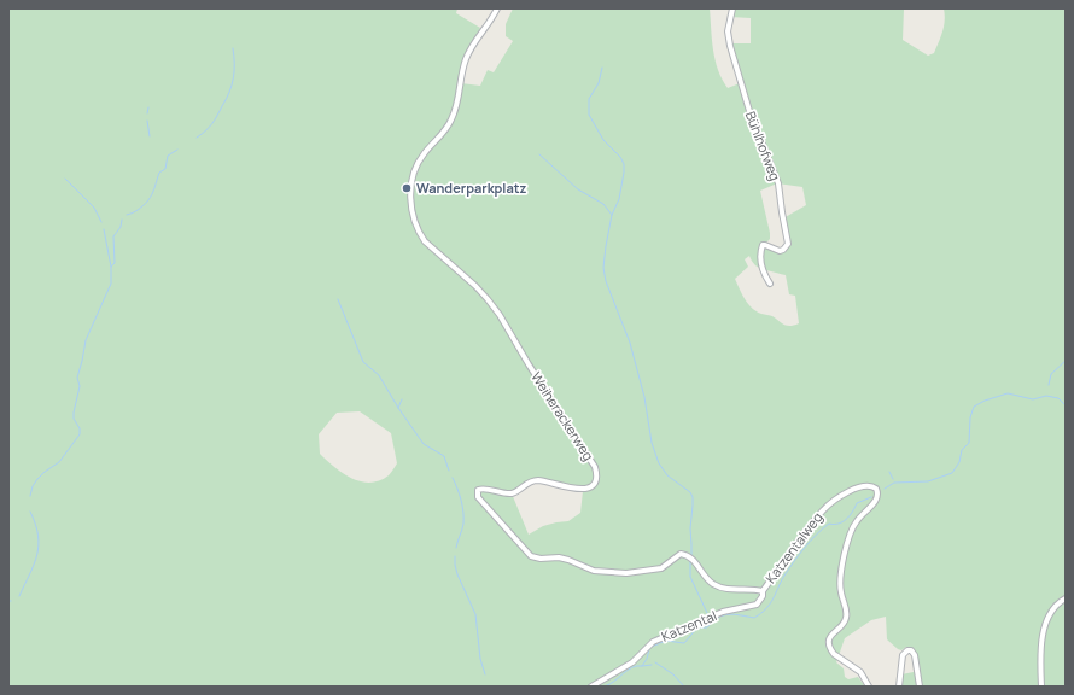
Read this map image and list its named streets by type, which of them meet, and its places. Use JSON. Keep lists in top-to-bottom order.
{
  "streets": {
    "street": [
      "Bühlhofweg",
      "Weiherackerweg",
      "Katzentalweg",
      "Katzental"
    ]
  },
  "crossings": [
    ["Weiherackerweg", "Katzentalweg"],
    ["Weiherackerweg", "Katzental"],
    ["Katzentalweg", "Katzental"]
  ],
  "places": ["Wanderparkplatz"]
}
